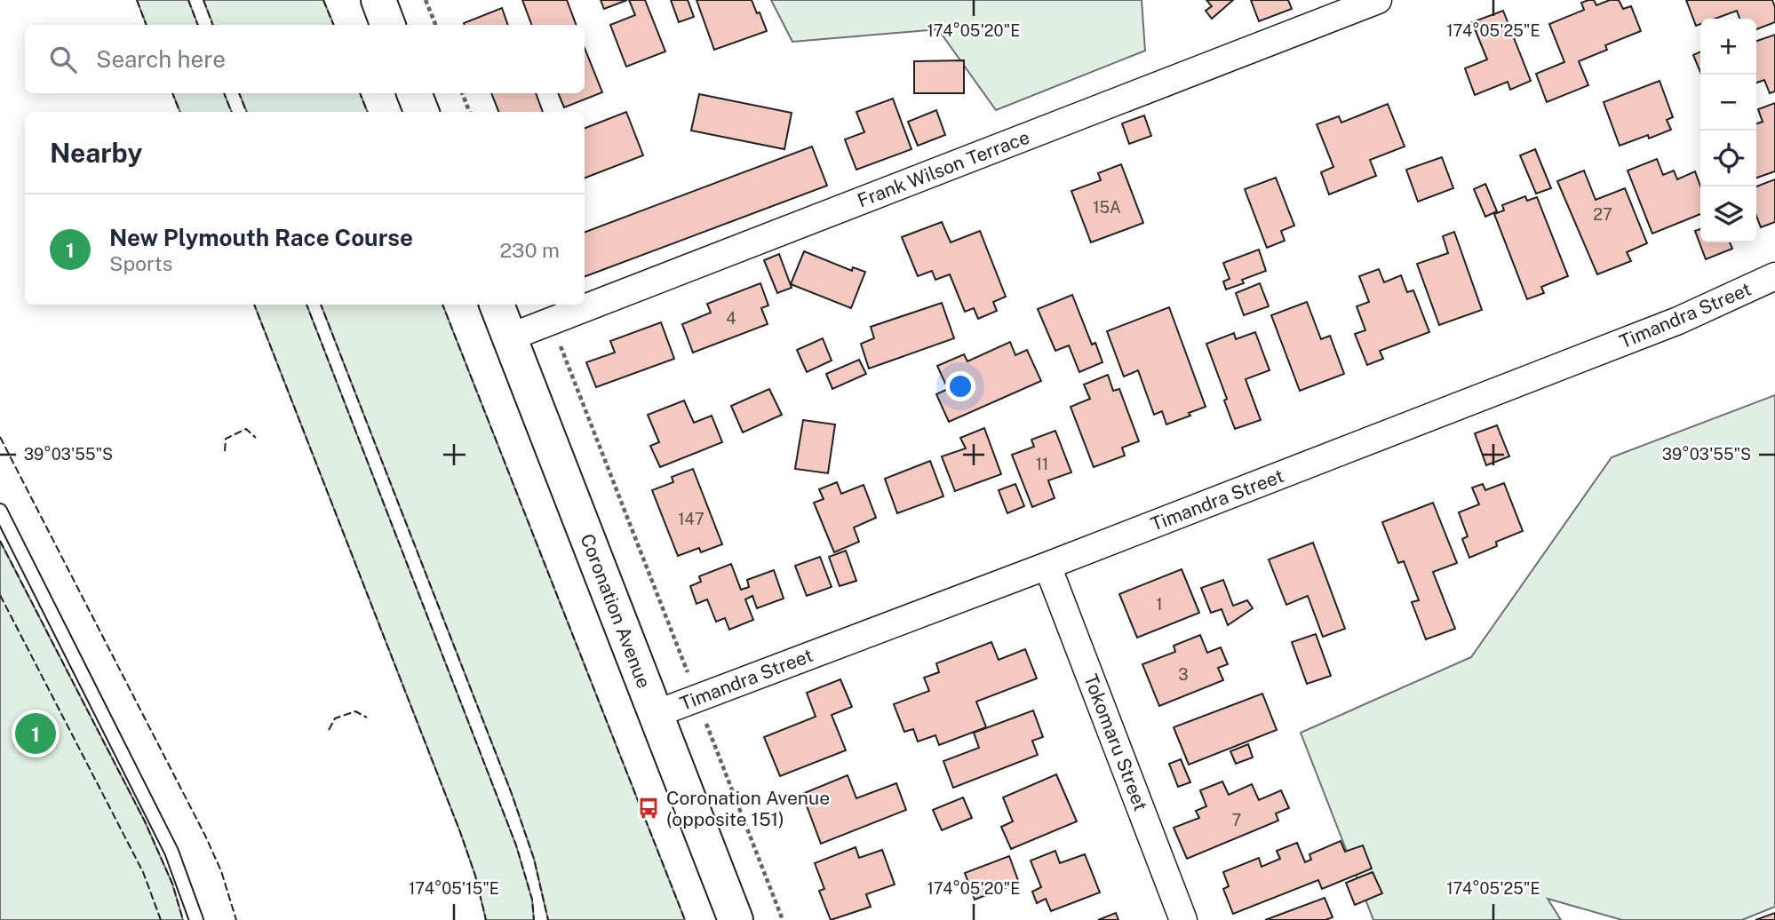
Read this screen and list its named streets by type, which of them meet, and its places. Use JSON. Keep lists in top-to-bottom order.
{
  "streets": {
    "highway": ["Coronation Avenue"],
    "street": ["Frank Wilson Terrace", "Timandra Street", "Tokomaru Street"]
  },
  "crossings": [
    ["Frank Wilson Terrace", "Coronation Avenue"],
    ["Timandra Street", "Coronation Avenue"],
    ["Timandra Street", "Tokomaru Street"]
  ],
  "places": {
    "bus stop": ["Coronation Avenue (opposite 151)"]
  },
  "house_numbers": [
    "15A",
    "27",
    "4",
    "11",
    "147",
    "1",
    "3",
    "7"
  ],
  "page": {
    "map_buttons": ["+", "−"],
    "search": "Search here",
    "heading": "Nearby",
    "list": [
      {
        "mark": "1",
        "name": "New Plymouth Race Course",
        "note": "Sports",
        "value": "230 m"
      }
    ],
    "pins": "1"
  },
  "coordinates": [
    "174°05'20\"E",
    "174°05'25\"E",
    "39°03'55\"S",
    "174°05'15\"E"
  ]
}
